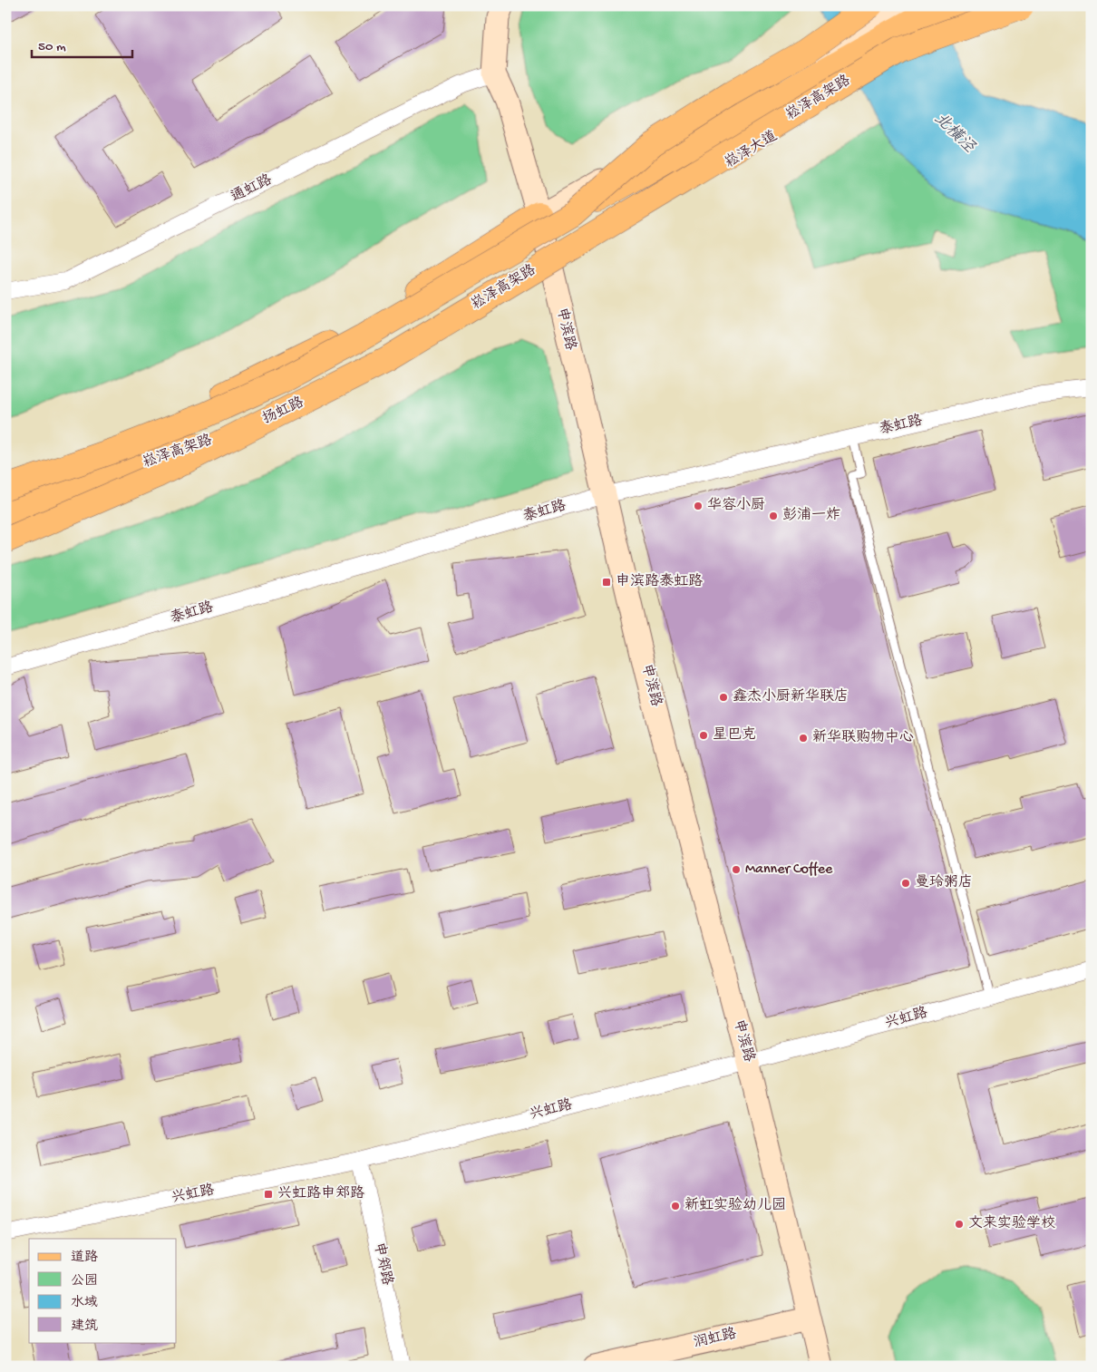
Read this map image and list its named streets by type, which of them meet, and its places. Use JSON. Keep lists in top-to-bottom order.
{
  "streets": {
    "main road": [
      "崧泽高架路",
      "崧泽大道",
      "申滨路",
      "扬虹路",
      "润虹路"
    ],
    "street": [
      "通虹路",
      "泰虹路",
      "兴虹路",
      "申郑路"
    ]
  },
  "crossings": [
    ["崧泽大道", "申滨路"],
    ["崧泽大道", "扬虹路"],
    ["通虹路", "申滨路"],
    ["申滨路", "扬虹路"],
    ["申滨路", "泰虹路"],
    ["申滨路", "兴虹路"],
    ["申滨路", "润虹路"],
    ["兴虹路", "申郑路"]
  ],
  "water": ["北横泾"],
  "places": {
    "other": [
      "华容小厨",
      "彭浦一炸",
      "鑫杰小厨新华联店",
      "星巴克",
      "新华联购物中心",
      "Manner Coffee",
      "曼玲粥店",
      "新虹实验幼儿园",
      "文来实验学校"
    ],
    "transit": ["申滨路泰虹路", "兴虹路申郑路"]
  },
  "legend": [
    "道路",
    "公园",
    "水域",
    "建筑"
  ],
  "scale_bar": "50 m"
}
